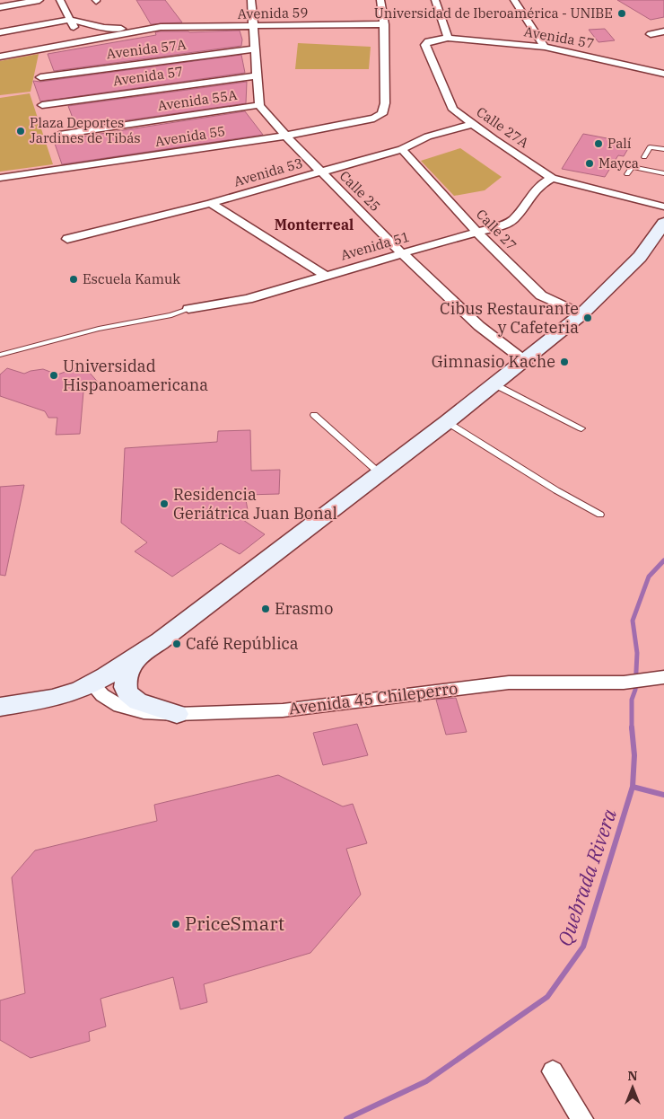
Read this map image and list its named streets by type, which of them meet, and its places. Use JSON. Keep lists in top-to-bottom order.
{
  "streets": {
    "street": [
      "Avenida 59",
      "Avenida 57",
      "Avenida 57A",
      "Avenida 55A",
      "Calle 27A",
      "Avenida 55",
      "Avenida 53",
      "Calle 25",
      "Calle 27",
      "Avenida 51",
      "Avenida 45 Chileperro"
    ]
  },
  "crossings": [
    ["Avenida 57", "Calle 27A"],
    ["Avenida 55A", "Calle 25"],
    ["Calle 27A", "Avenida 53"],
    ["Calle 27A", "Avenida 51"],
    ["Avenida 55", "Calle 25"],
    ["Avenida 53", "Calle 25"],
    ["Avenida 53", "Calle 27"],
    ["Calle 25", "Avenida 51"],
    ["Calle 27", "Avenida 51"]
  ],
  "districts": ["Monterreal"],
  "water": ["Quebrada Rivera"],
  "places": [
    "Universidad de Iberoamérica - UNIBE",
    "Plaza Deportes Jardines de Tibás",
    "Palí",
    "Mayca",
    "Escuela Kamuk",
    "Cibus Restaurante y Cafeteria",
    "Gimnasio Kache",
    "Universidad Hispanoamericana",
    "Residencia Geriátrica Juan Bonal",
    "Erasmo",
    "Café República",
    "PriceSmart"
  ],
  "north": "top"
}
